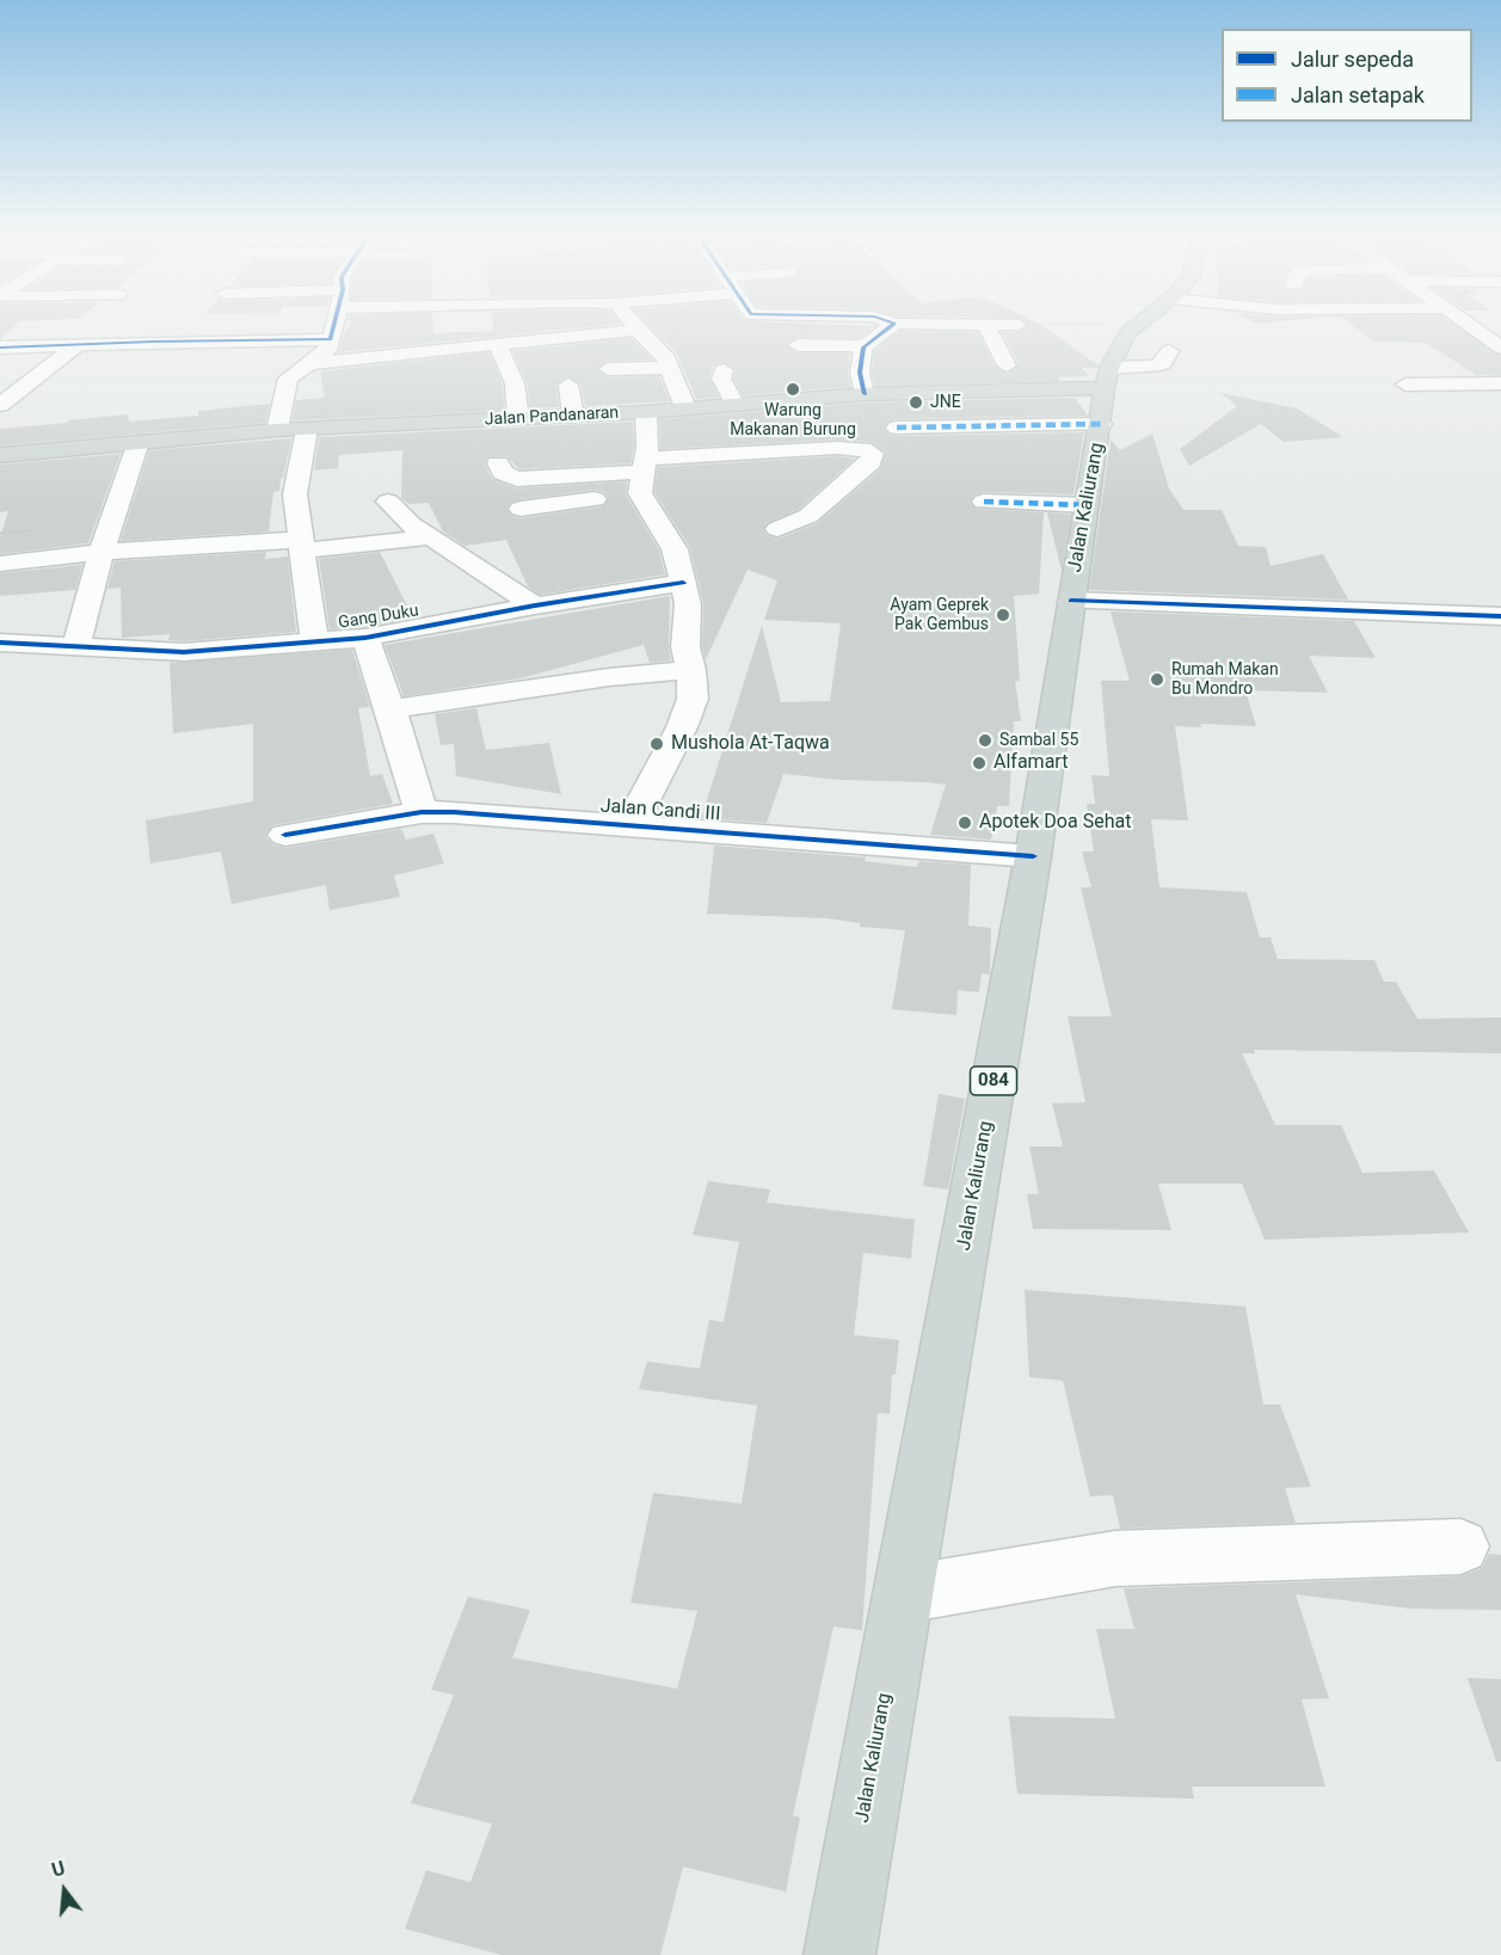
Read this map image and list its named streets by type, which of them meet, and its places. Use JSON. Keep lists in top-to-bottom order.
{
  "streets": {
    "main road": ["Jalan Pandanaran", "Jalan Kaliurang", "084"],
    "street": ["Gang Duku", "Jalan Candi III"]
  },
  "crossings": [
    ["Jalan Pandanaran", "Jalan Kaliurang"],
    ["Jalan Kaliurang", "Jalan Candi III"]
  ],
  "places": [
    "Warung Makanan Burung",
    "JNE",
    "Ayam Geprek Pak Gembus",
    "Rumah Makan Bu Mondro",
    "Sambal 55",
    "Mushola At-Taqwa",
    "Alfamart",
    "Apotek Doa Sehat"
  ],
  "legend": ["Jalur sepeda", "Jalan setapak"],
  "north": "top"
}
